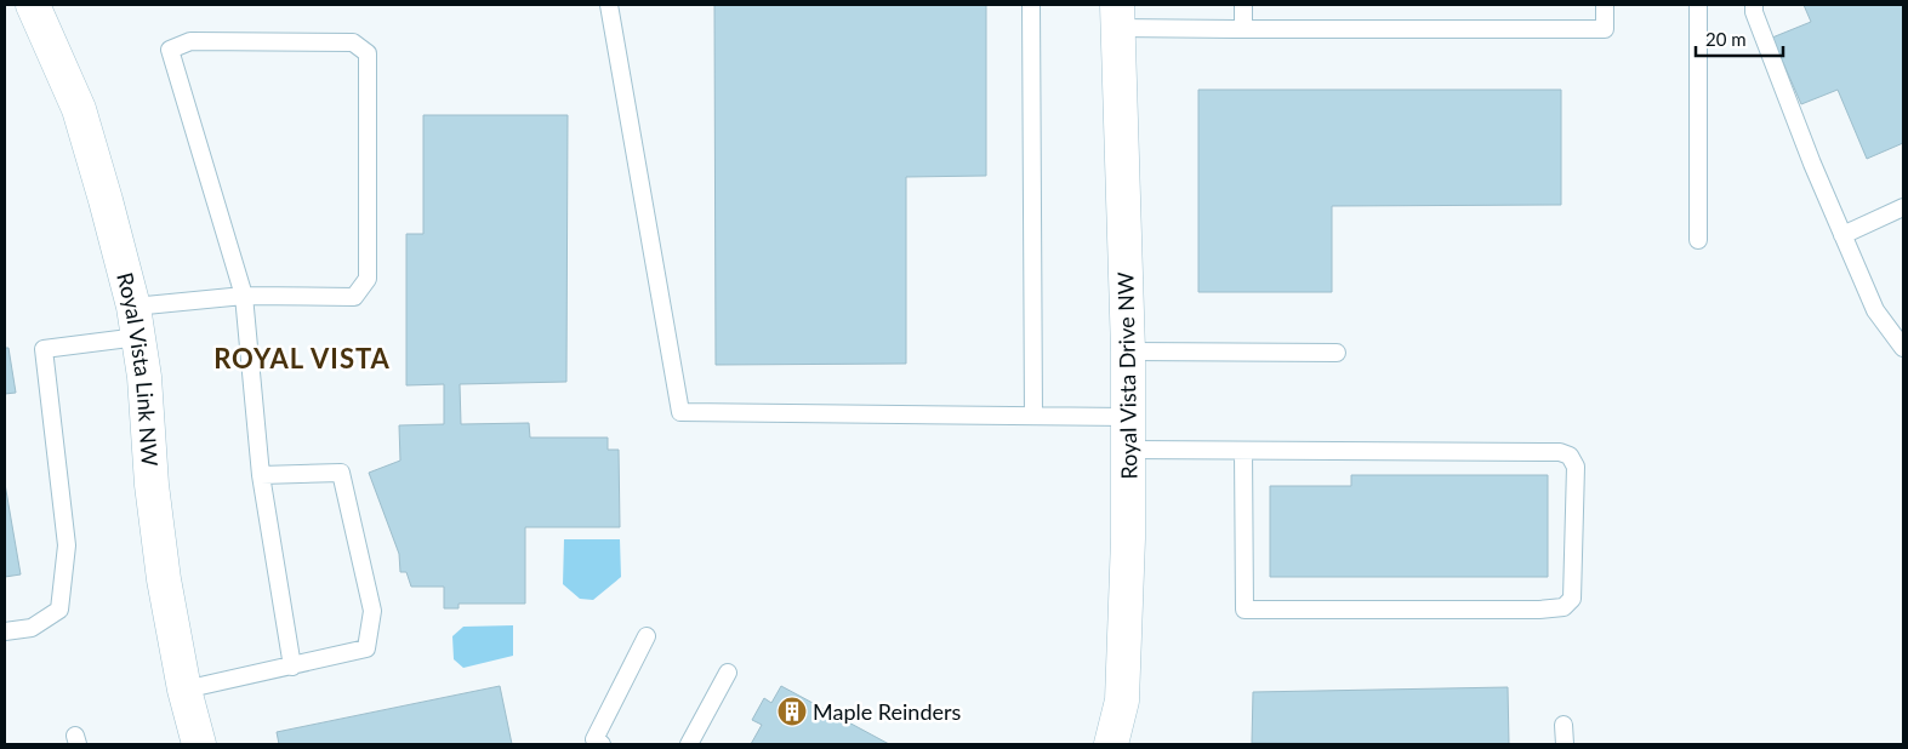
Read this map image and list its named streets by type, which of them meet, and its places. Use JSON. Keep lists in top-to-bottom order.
{
  "streets": {
    "street": ["Royal Vista Link NW", "Royal Vista Drive NW"]
  },
  "districts": ["ROYAL VISTA"],
  "places": {
    "building": ["Maple Reinders"]
  },
  "scale_bar": "20 m"
}
